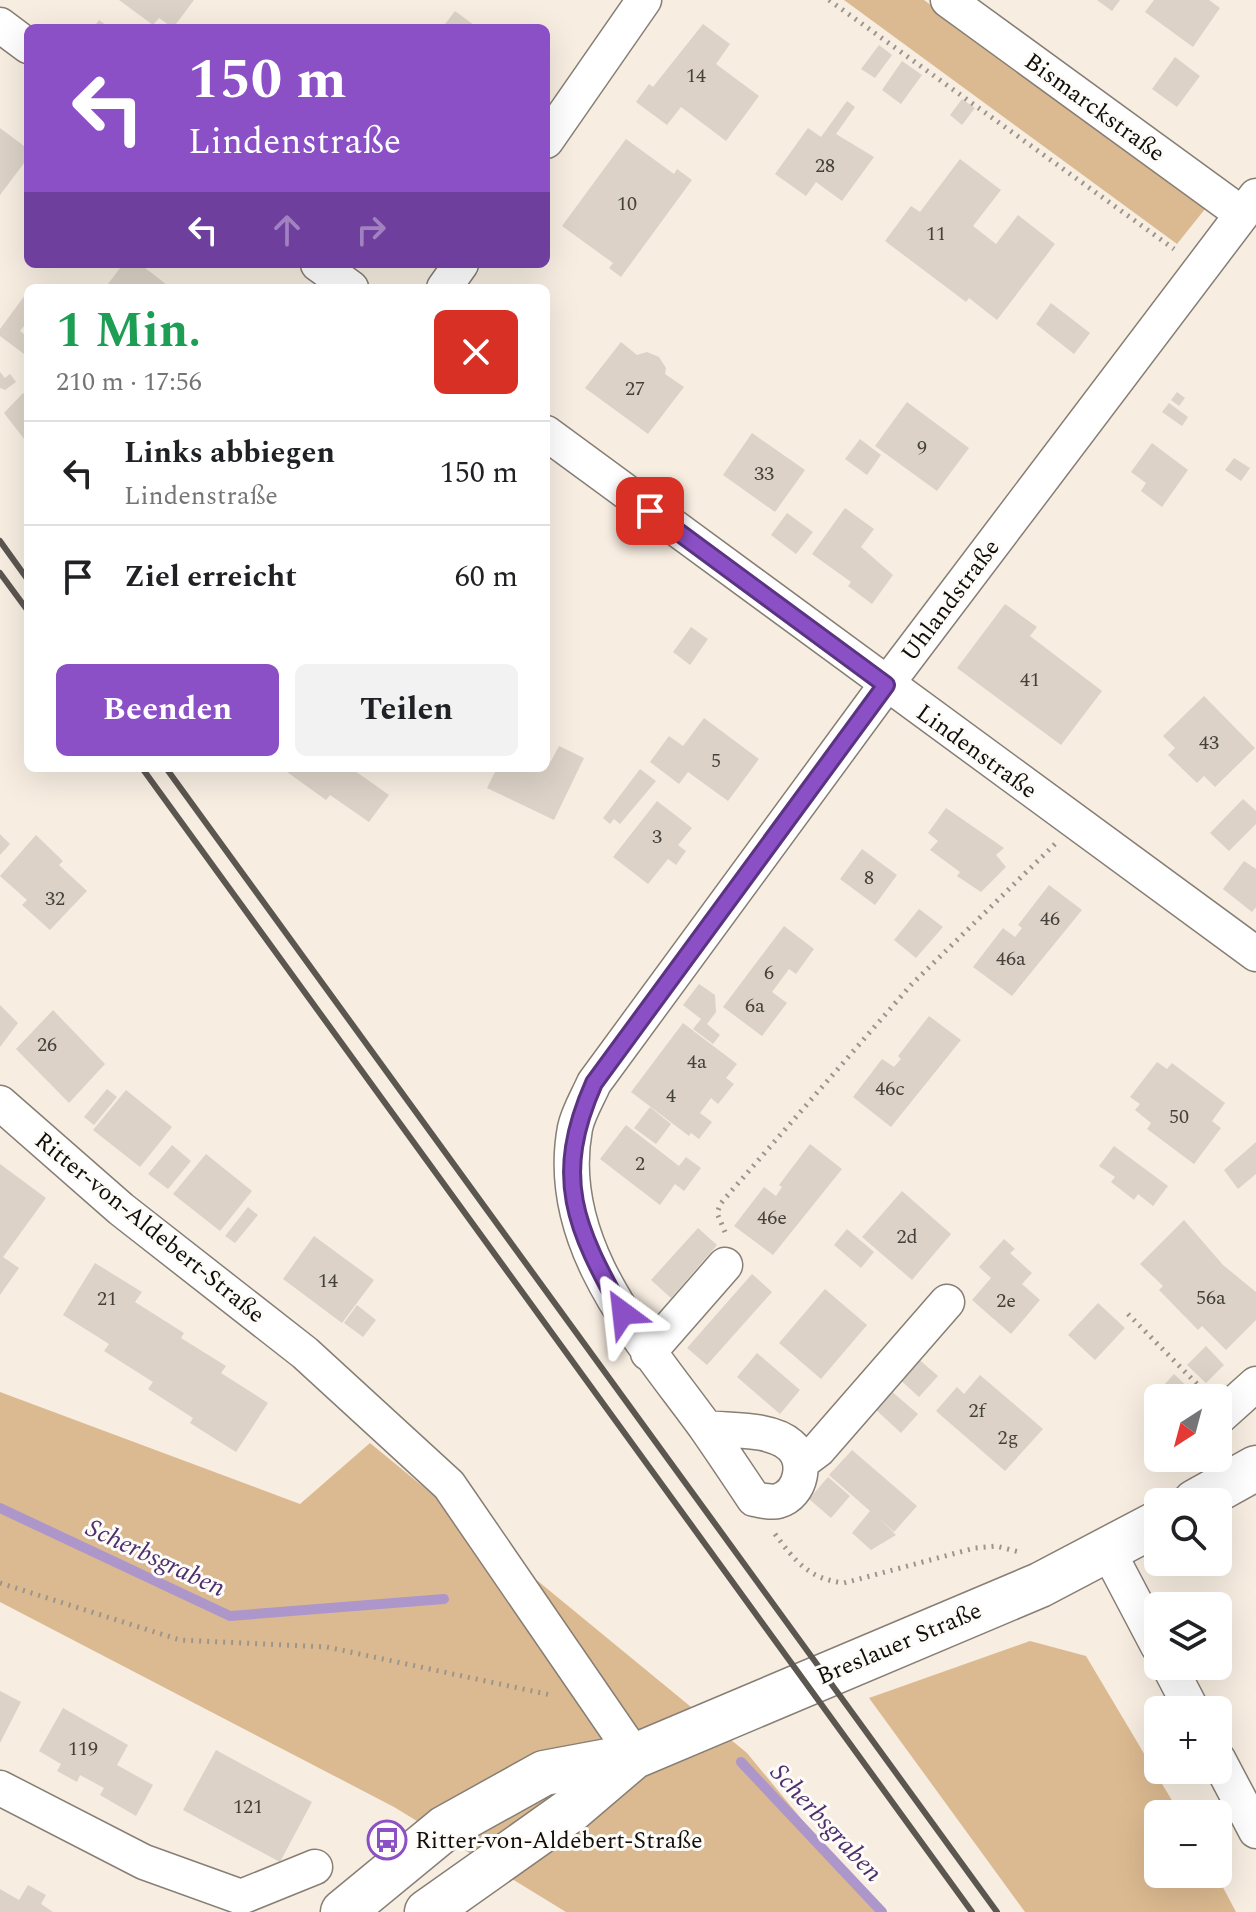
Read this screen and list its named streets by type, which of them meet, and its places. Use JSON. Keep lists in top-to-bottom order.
{
  "streets": {
    "main road": ["Breslauer Straße"],
    "street": [
      "Bismarckstraße",
      "Uhlandstraße",
      "Lindenstraße",
      "Ritter-von-Aldebert-Straße"
    ]
  },
  "crossings": [
    ["Bismarckstraße", "Uhlandstraße"],
    ["Uhlandstraße", "Lindenstraße"],
    ["Ritter-von-Aldebert-Straße", "Breslauer Straße"]
  ],
  "water": ["Scherbsgraben"],
  "places": {
    "bus stop": ["Ritter-von-Aldebert-Straße"]
  },
  "house_numbers": [
    "14",
    "28",
    "10",
    "11",
    "27",
    "9",
    "33",
    "41",
    "43",
    "5",
    "3",
    "8",
    "32",
    "46",
    "46a",
    "6",
    "6a",
    "26",
    "4a",
    "46c",
    "4",
    "50",
    "2",
    "46e",
    "2d",
    "14",
    "56a",
    "21",
    "2e",
    "2f",
    "2g",
    "119",
    "121"
  ],
  "north": "bottom left",
  "page": {
    "turn": ["150 m", "Lindenstraße"],
    "heading": ["1 Min.", "210 m · 17:56"],
    "list": [
      {
        "name": "Links abbiegen",
        "note": "Lindenstraße",
        "value": "150 m"
      },
      {
        "name": "Ziel erreicht",
        "value": "60 m"
      }
    ],
    "buttons": ["Beenden", "Teilen"],
    "map_buttons": ["+", "−"]
  }
}
